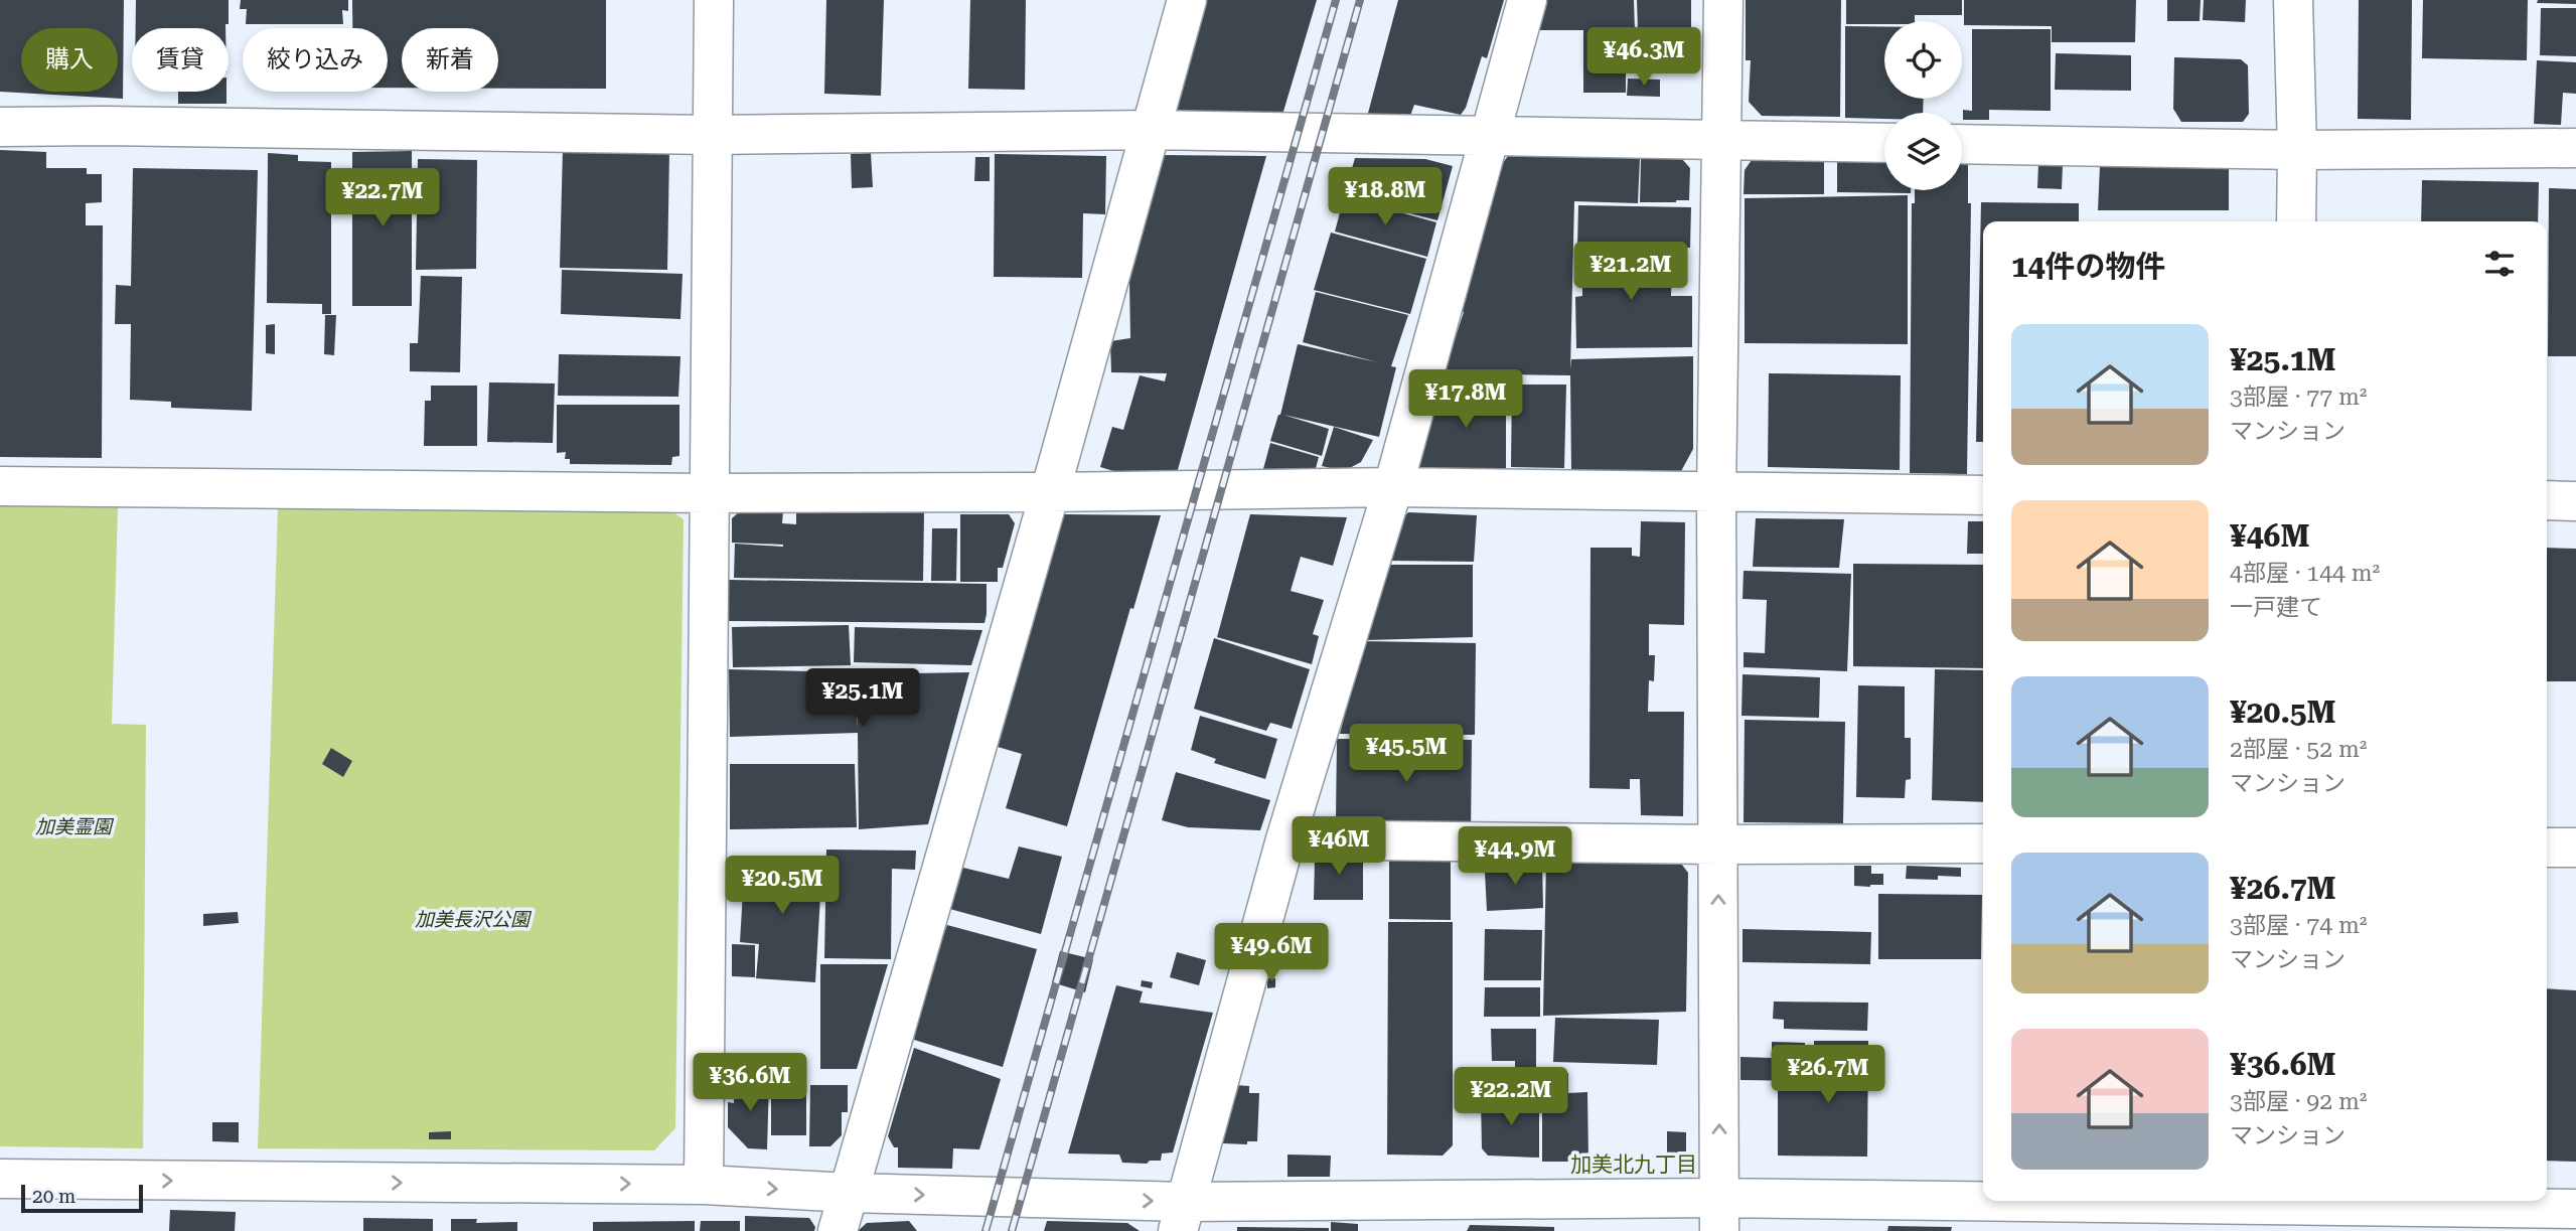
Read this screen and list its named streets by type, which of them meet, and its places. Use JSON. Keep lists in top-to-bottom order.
{
  "districts": ["加美北九丁目"],
  "parks": ["加美霊園", "加美長沢公園"],
  "scale_bar": "20 m",
  "page": {
    "price": [
      "¥46.3M",
      "¥18.8M",
      "¥22.7M",
      "¥21.2M",
      "¥17.8M",
      "¥25.1M",
      "¥45.5M",
      "¥46M",
      "¥44.9M",
      "¥20.5M",
      "¥49.6M",
      "¥26.7M",
      "¥36.6M",
      "¥22.2M"
    ],
    "chip": [
      "購入",
      "賃貸",
      "絞り込み",
      "新着"
    ],
    "heading": "14件の物件",
    "list": [
      {
        "name": "¥25.1M",
        "note": "3部屋 · 77 m² · マンション"
      },
      {
        "name": "¥46M",
        "note": "4部屋 · 144 m² · 一戸建て"
      },
      {
        "name": "¥20.5M",
        "note": "2部屋 · 52 m² · マンション"
      },
      {
        "name": "¥26.7M",
        "note": "3部屋 · 74 m² · マンション"
      },
      {
        "name": "¥36.6M",
        "note": "3部屋 · 92 m² · マンション"
      }
    ],
    "scale": "20 m"
  }
}
